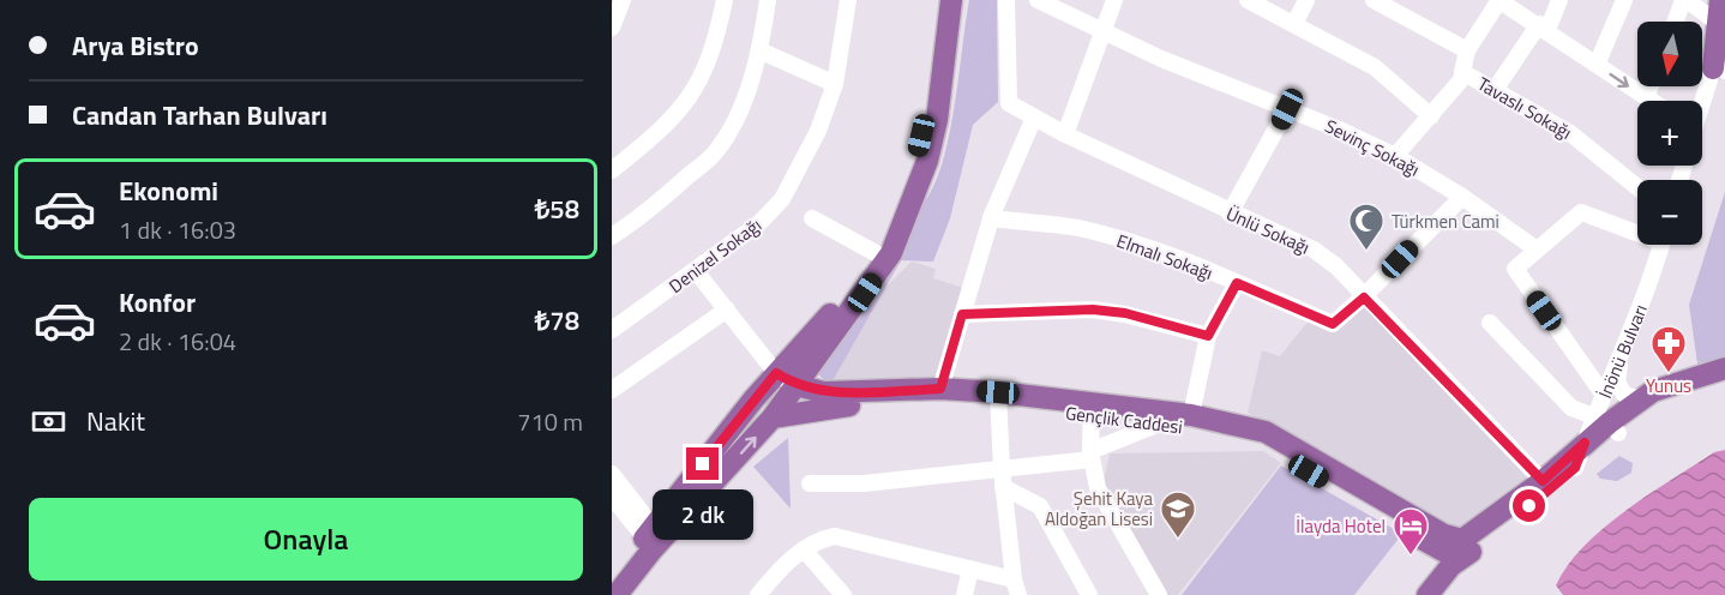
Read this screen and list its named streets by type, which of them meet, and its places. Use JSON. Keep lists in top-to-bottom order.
{
  "streets": {
    "main road": ["Gençlik Caddesi"],
    "street": [
      "Tavaslı Sokağı",
      "Sevinç Sokağı",
      "Ünlü Sokağı",
      "Denizel Sokağı",
      "Elmalı Sokağı",
      "İnönü Bulvarı"
    ]
  },
  "crossings": [
    ["Ünlü Sokağı", "Elmalı Sokağı"]
  ],
  "places": {
    "mosque": ["Türkmen Cami"],
    "pharmacy": ["Yunus"],
    "school or university": ["Şehit Kaya Aldoğan Lisesi"],
    "hotel": ["İlayda Hotel"]
  },
  "north": "bottom",
  "page": {
    "banner": ["Arya Bistro", "Candan Tarhan Bulvarı"],
    "map_buttons": ["+", "−"],
    "list": [
      {
        "name": "Ekonomi",
        "note": "1 dk · 16:03",
        "value": "₺58"
      },
      {
        "name": "Konfor",
        "note": "2 dk · 16:04",
        "value": "₺78"
      }
    ],
    "pay": ["Nakit", "710 m"],
    "buttons": "Onayla",
    "bubble": "2 dk"
  }
}
